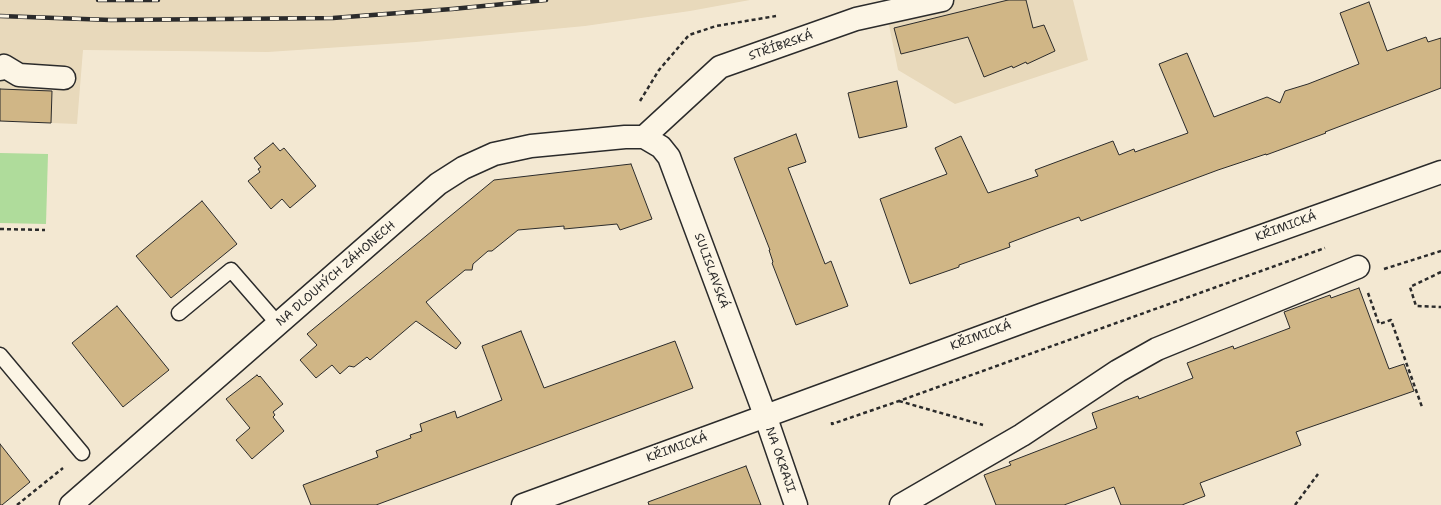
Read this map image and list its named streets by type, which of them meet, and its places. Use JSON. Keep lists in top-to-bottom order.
{
  "streets": {
    "street": [
      "STŘÍBRSKÁ",
      "KŘIMICKÁ",
      "SULISLAVSKÁ",
      "NA DLOUHÝCH ZÁHONECH",
      "NA OKRAJI"
    ]
  },
  "crossings": [
    ["STŘÍBRSKÁ", "SULISLAVSKÁ"],
    ["STŘÍBRSKÁ", "NA DLOUHÝCH ZÁHONECH"],
    ["KŘIMICKÁ", "SULISLAVSKÁ"],
    ["KŘIMICKÁ", "NA OKRAJI"],
    ["SULISLAVSKÁ", "NA DLOUHÝCH ZÁHONECH"],
    ["SULISLAVSKÁ", "NA OKRAJI"]
  ]
}
